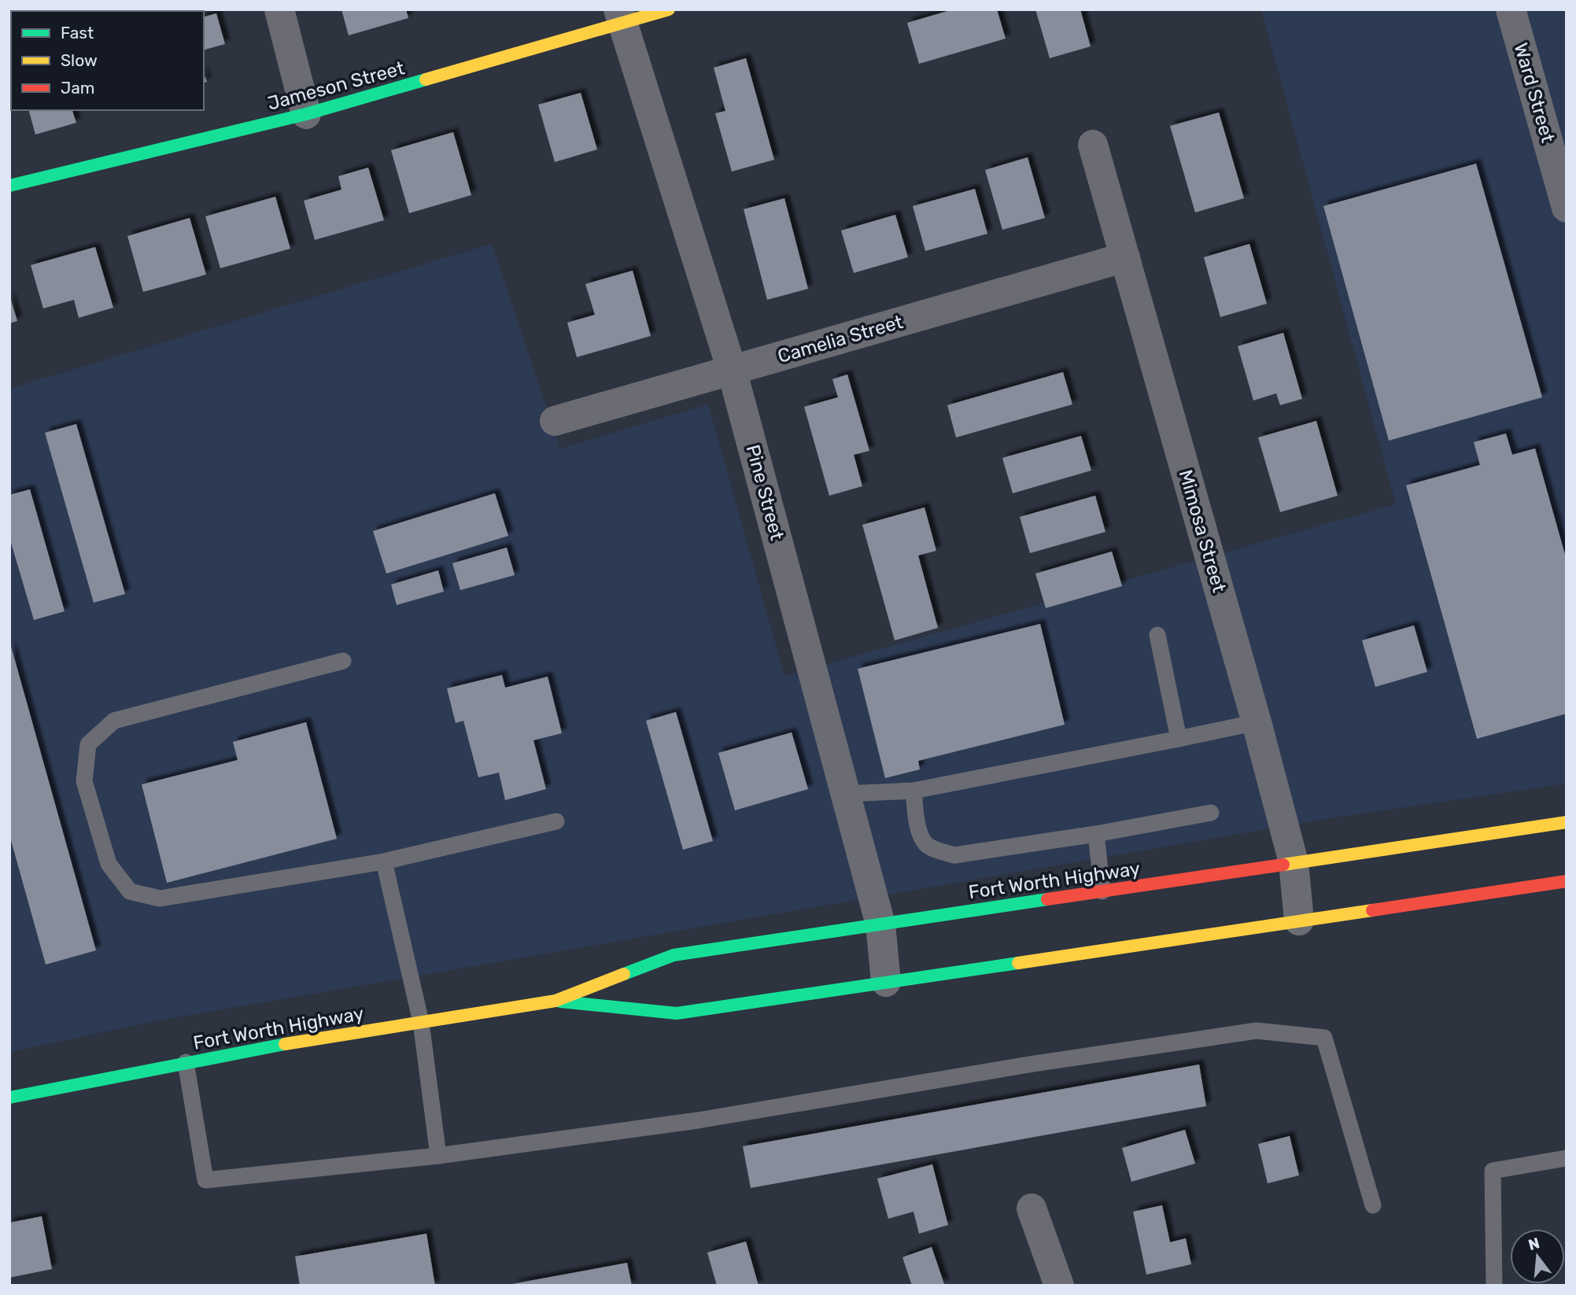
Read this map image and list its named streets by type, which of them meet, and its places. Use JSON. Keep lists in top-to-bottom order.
{
  "streets": {
    "main road": ["Jameson Street", "Fort Worth Highway"],
    "street": [
      "Ward Street",
      "Camelia Street",
      "Pine Street",
      "Mimosa Street"
    ]
  },
  "crossings": [
    ["Jameson Street", "Pine Street"],
    ["Camelia Street", "Pine Street"],
    ["Camelia Street", "Mimosa Street"],
    ["Pine Street", "Fort Worth Highway"],
    ["Mimosa Street", "Fort Worth Highway"]
  ],
  "legend": ["Fast", "Slow", "Jam"],
  "north": "top"
}
